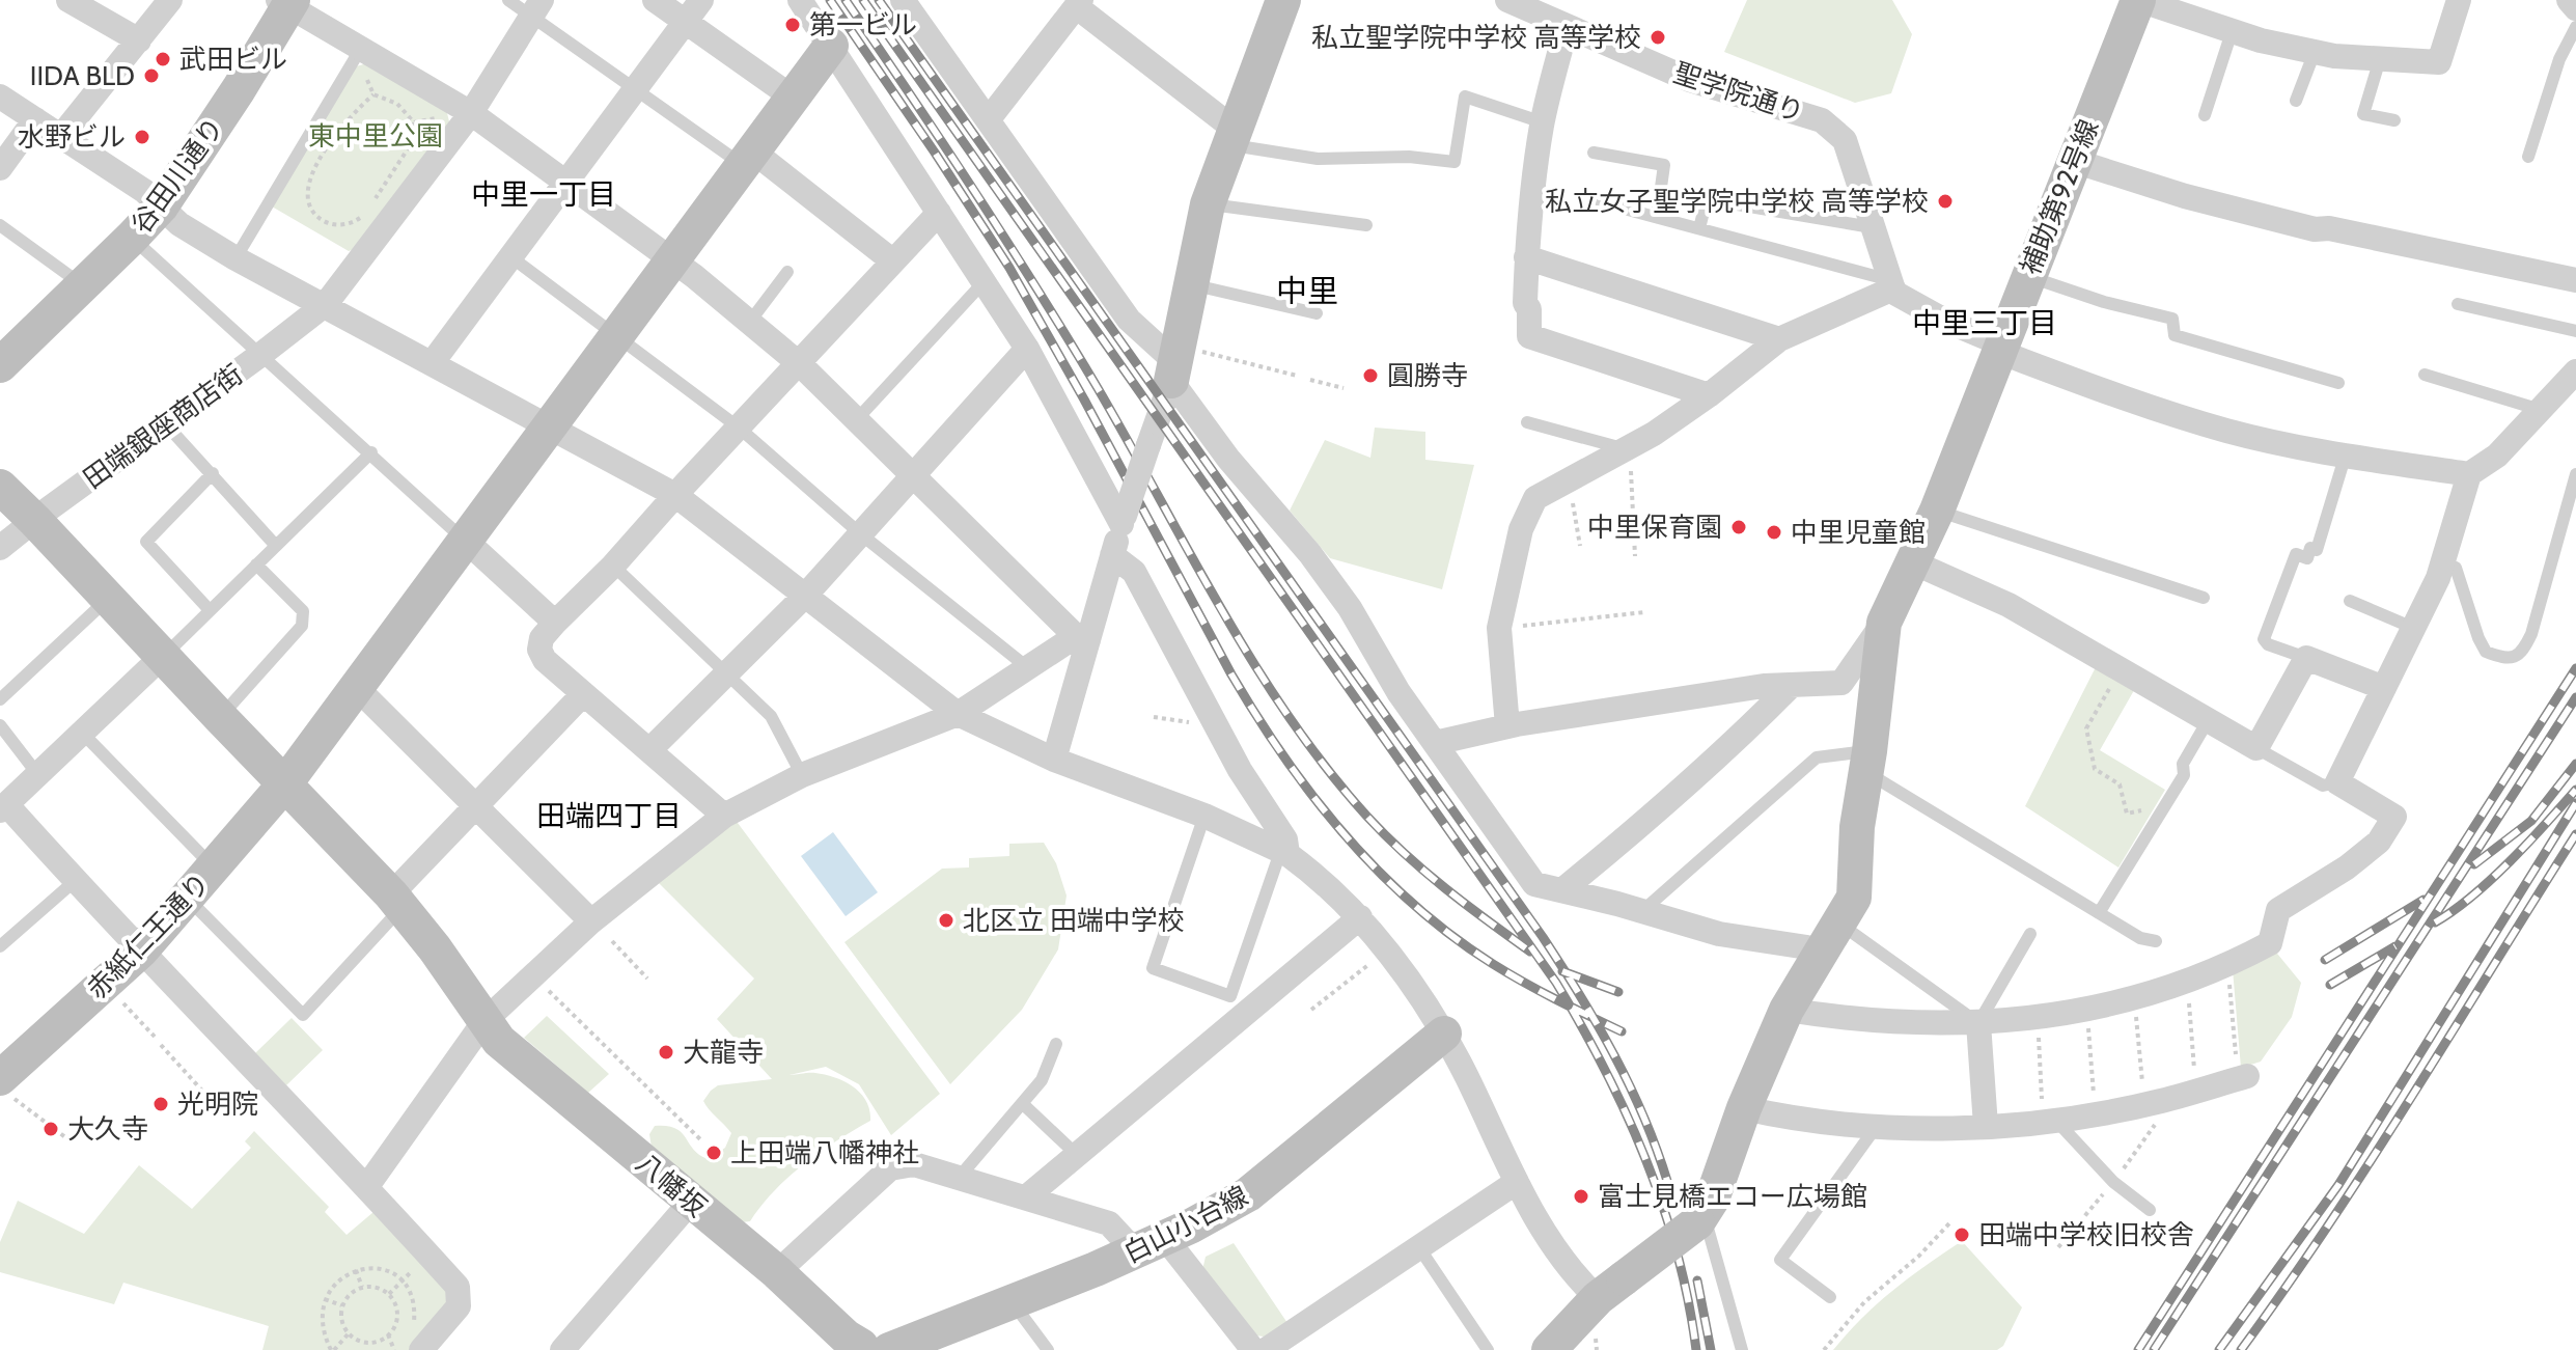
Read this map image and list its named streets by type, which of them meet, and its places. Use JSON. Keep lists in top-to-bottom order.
{
  "streets": {
    "street": [
      "聖学院通り",
      "谷田川通り",
      "補助第92号線",
      "田端銀座商店街",
      "赤紙仁王通り",
      "八幡坂",
      "白山小台線"
    ]
  },
  "crossings": [
    ["田端銀座商店街", "八幡坂"],
    ["赤紙仁王通り", "八幡坂"],
    ["八幡坂", "白山小台線"]
  ],
  "districts": [
    "中里一丁目",
    "中里",
    "中里三丁目",
    "田端四丁目"
  ],
  "parks": ["東中里公園"],
  "places": [
    "第一ビル",
    "私立聖学院中学校 高等学校",
    "武田ビル",
    "IIDA BLD",
    "水野ビル",
    "私立女子聖学院中学校 高等学校",
    "圓勝寺",
    "中里保育園",
    "中里児童館",
    "北区立 田端中学校",
    "大龍寺",
    "光明院",
    "大久寺",
    "上田端八幡神社",
    "富士見橋エコー広場館",
    "田端中学校旧校舎"
  ]
}
